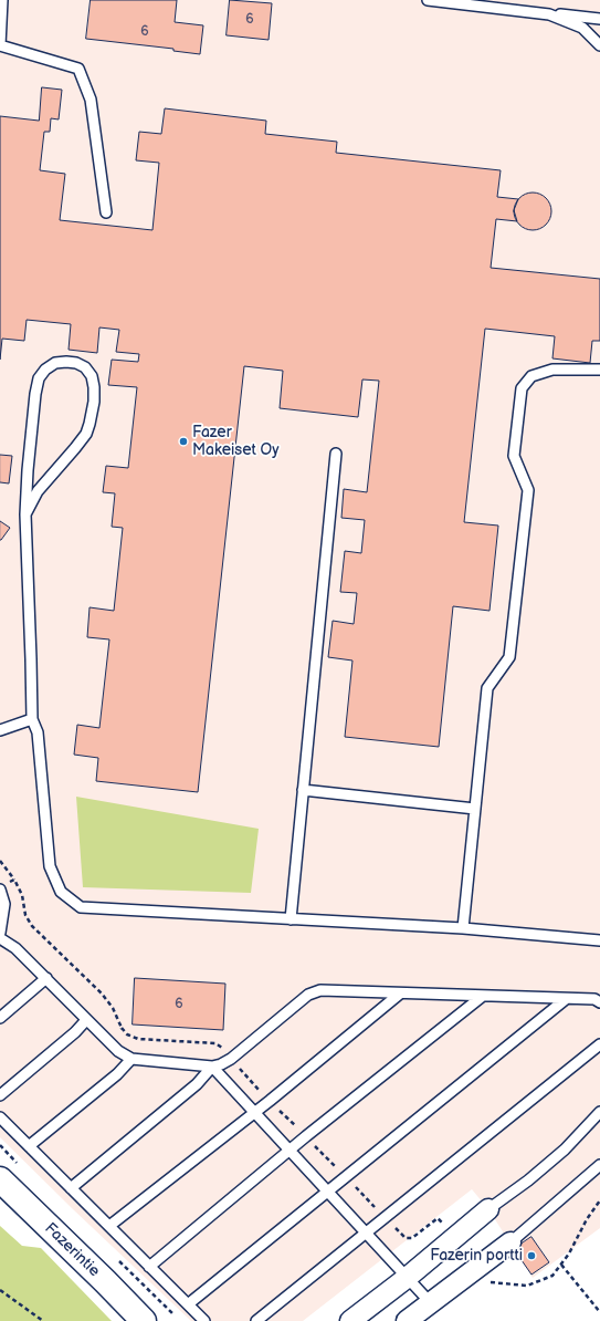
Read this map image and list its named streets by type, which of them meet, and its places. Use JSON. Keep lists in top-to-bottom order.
{
  "streets": {
    "main road": ["Fazerintie"]
  },
  "places": ["Fazer Makeiset Oy", "Fazerin portti"],
  "house_numbers": ["6", "6", "6"]
}
